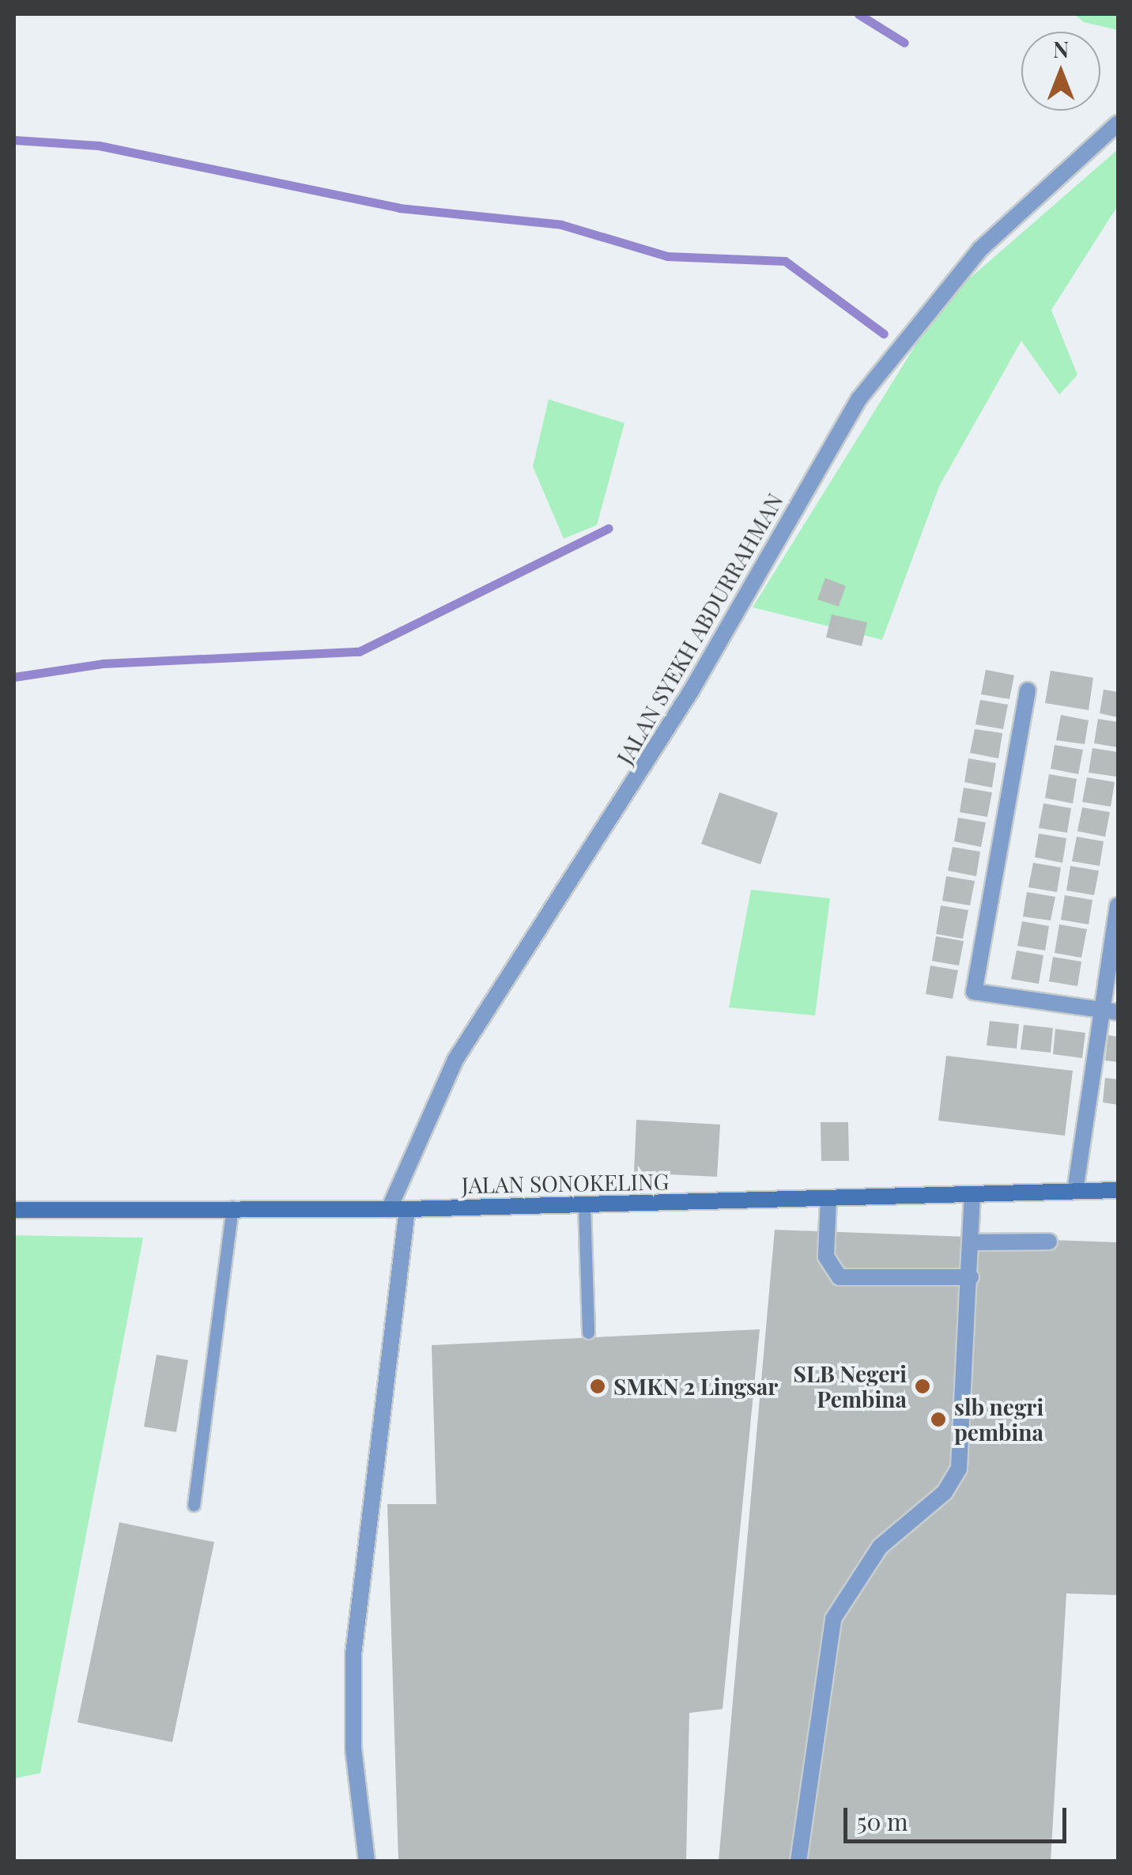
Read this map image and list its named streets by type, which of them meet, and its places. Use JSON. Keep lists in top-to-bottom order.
{
  "streets": {
    "street": ["JALAN SYEKH ABDURRAHMAN", "JALAN SONOKELING"]
  },
  "crossings": [
    ["JALAN SYEKH ABDURRAHMAN", "JALAN SONOKELING"]
  ],
  "places": ["SMKN 2 Lingsar", "SLB Negeri Pembina", "slb negri pembina"],
  "scale_bar": "50 m",
  "north": "top"
}
